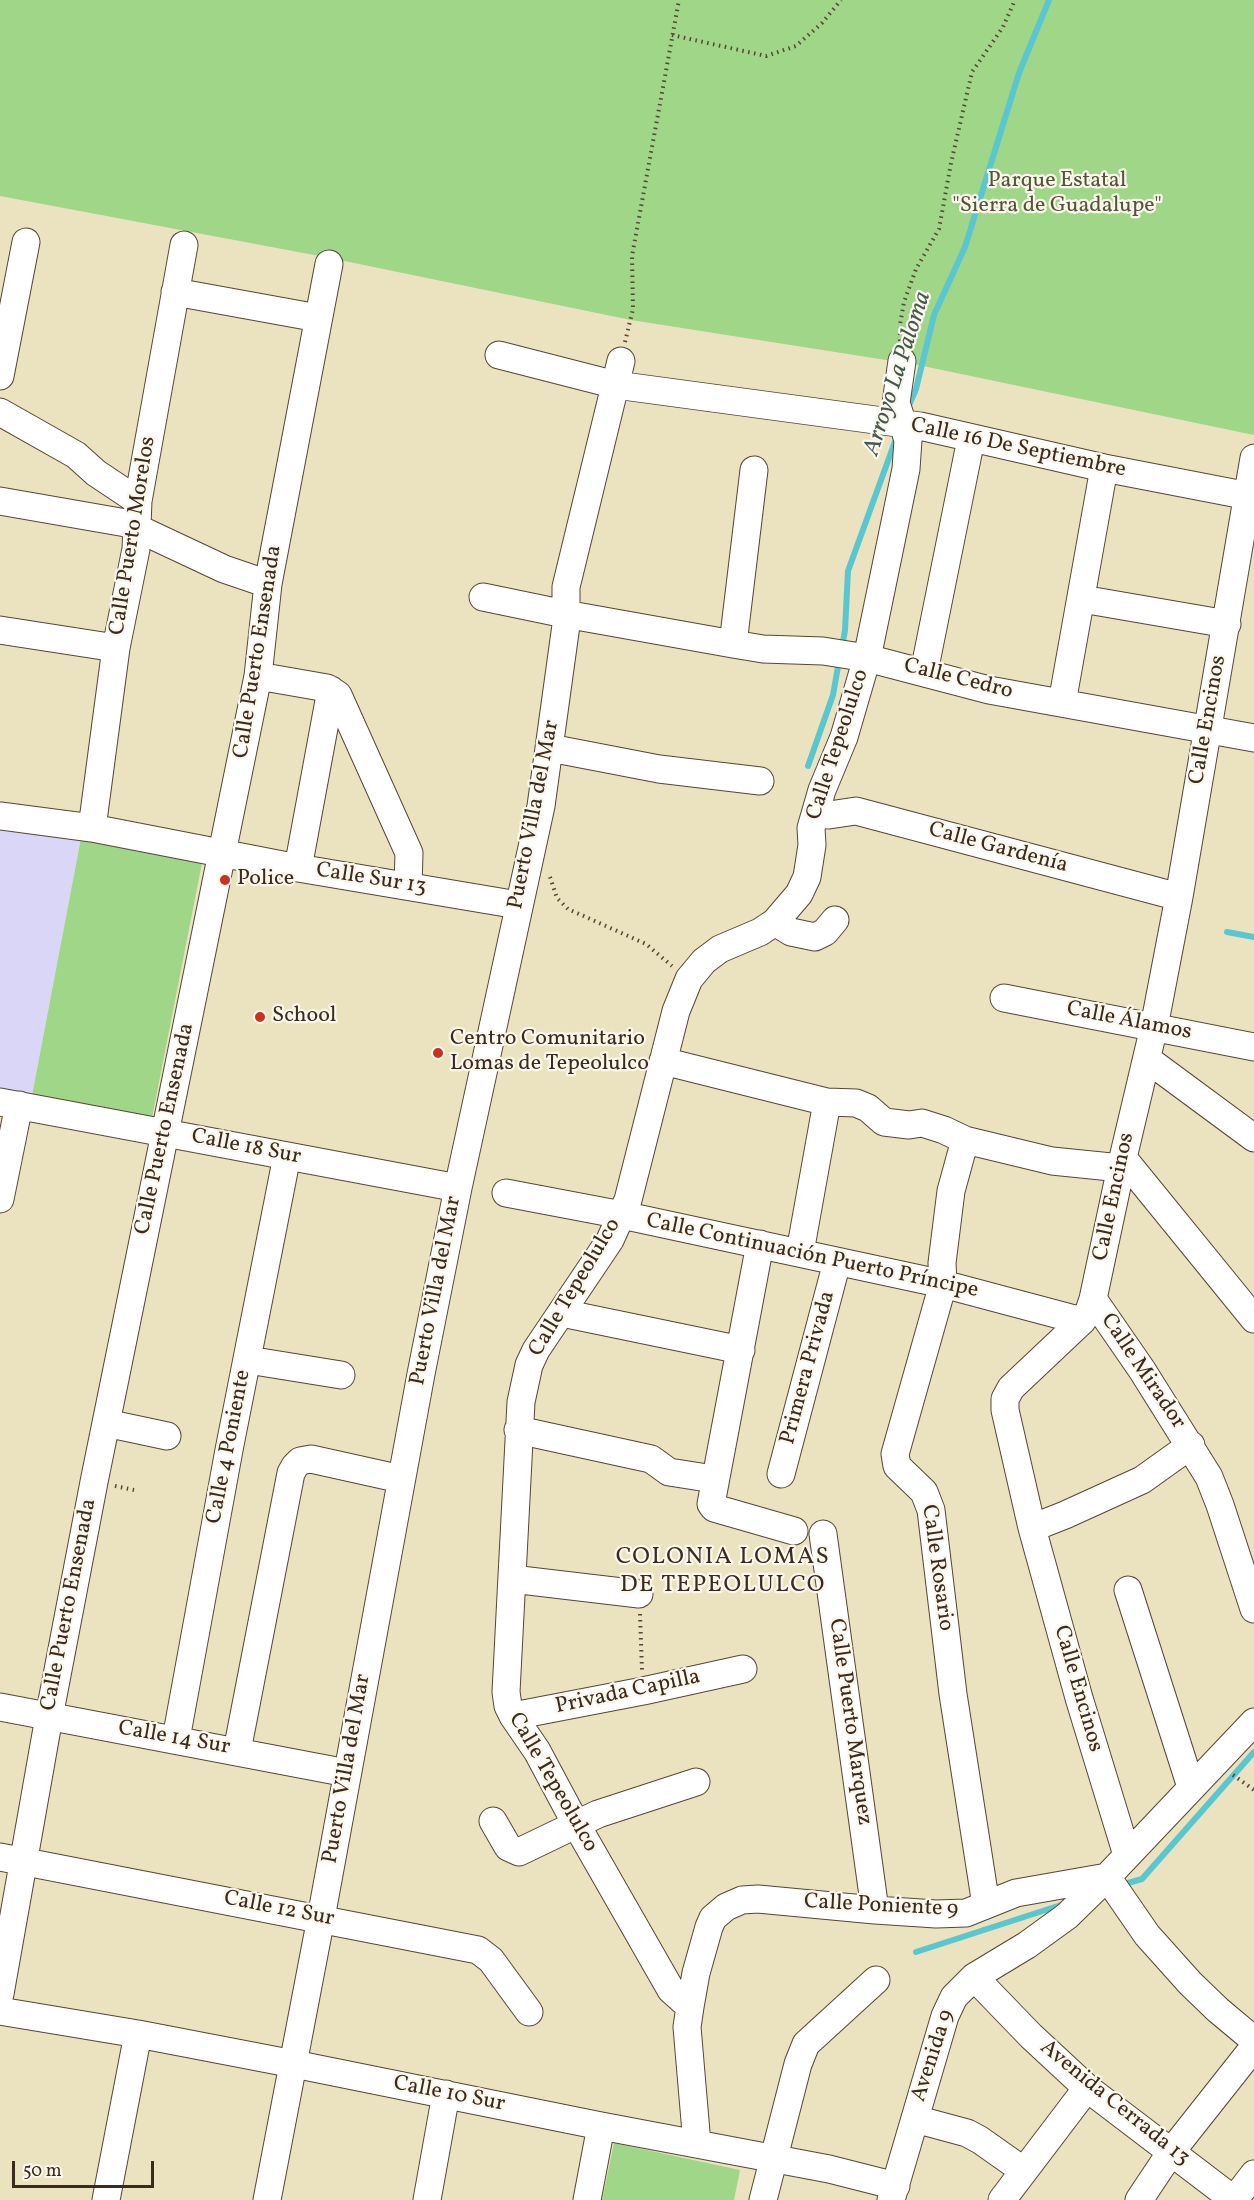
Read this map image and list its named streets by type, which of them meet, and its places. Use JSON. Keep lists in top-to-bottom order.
{
  "streets": {
    "street": [
      "Calle 16 De Septiembre",
      "Calle Puerto Morelos",
      "Calle Puerto Ensenada",
      "Calle Cedro",
      "Calle Encinos",
      "Calle Tepeolulco",
      "Puerto Villa del Mar",
      "Calle Gardenía",
      "Calle Sur 13",
      "Calle Álamos",
      "Calle 18 Sur",
      "Calle Continuación Puerto Príncipe",
      "Primera Privada",
      "Calle Mirador",
      "Calle 4 Poniente",
      "Calle Rosario",
      "Privada Capilla",
      "Calle Puerto Marquez",
      "Calle 14 Sur",
      "Calle Poniente 9",
      "Calle 12 Sur",
      "Avenida 9",
      "Calle 10 Sur",
      "Avenida Cerrada 13"
    ]
  },
  "crossings": [
    ["Calle 16 De Septiembre", "Calle Encinos"],
    ["Calle 16 De Septiembre", "Calle Tepeolulco"],
    ["Calle 16 De Septiembre", "Puerto Villa del Mar"],
    ["Calle Puerto Morelos", "Calle Sur 13"],
    ["Calle Puerto Ensenada", "Calle Sur 13"],
    ["Calle Puerto Ensenada", "Calle 18 Sur"],
    ["Calle Puerto Ensenada", "Calle 14 Sur"],
    ["Calle Puerto Ensenada", "Calle 12 Sur"],
    ["Calle Cedro", "Calle Encinos"],
    ["Calle Cedro", "Calle Tepeolulco"],
    ["Calle Cedro", "Puerto Villa del Mar"],
    ["Calle Encinos", "Calle Gardenía"],
    ["Calle Encinos", "Calle Álamos"],
    ["Calle Encinos", "Calle Continuación Puerto Príncipe"],
    ["Calle Encinos", "Calle Mirador"],
    ["Calle Tepeolulco", "Calle Gardenía"],
    ["Calle Tepeolulco", "Calle Continuación Puerto Príncipe"],
    ["Calle Tepeolulco", "Privada Capilla"],
    ["Calle Tepeolulco", "Calle Poniente 9"],
    ["Puerto Villa del Mar", "Calle Sur 13"],
    ["Puerto Villa del Mar", "Calle 18 Sur"],
    ["Puerto Villa del Mar", "Calle 14 Sur"],
    ["Puerto Villa del Mar", "Calle 12 Sur"],
    ["Puerto Villa del Mar", "Calle 10 Sur"],
    ["Calle 18 Sur", "Calle 4 Poniente"],
    ["Calle Continuación Puerto Príncipe", "Primera Privada"],
    ["Calle Continuación Puerto Príncipe", "Calle Mirador"],
    ["Calle Continuación Puerto Príncipe", "Calle Rosario"],
    ["Calle 4 Poniente", "Calle 14 Sur"],
    ["Calle Rosario", "Calle Poniente 9"],
    ["Calle Puerto Marquez", "Calle Poniente 9"],
    ["Calle Poniente 9", "Avenida 9"],
    ["Avenida 9", "Calle 10 Sur"],
    ["Avenida 9", "Avenida Cerrada 13"]
  ],
  "districts": ["COLONIA LOMAS DE TEPEOLULCO"],
  "water": ["Arroyo La Paloma"],
  "parks": ["Parque Estatal \"Sierra de Guadalupe\""],
  "places": ["Police", "School", "Centro Comunitario Lomas de Tepeolulco"],
  "scale_bar": "50 m"
}
